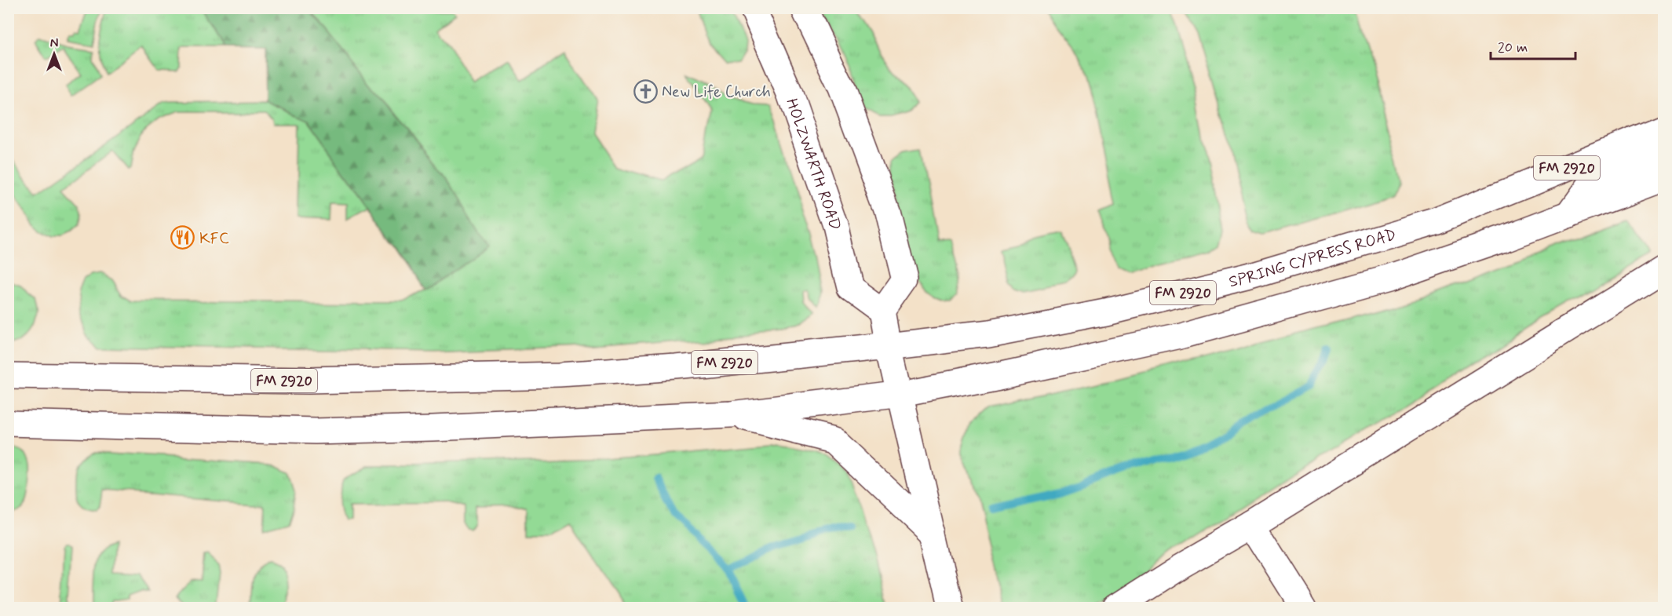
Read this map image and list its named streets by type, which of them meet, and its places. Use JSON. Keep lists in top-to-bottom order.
{
  "streets": {
    "main road": ["HOLZWARTH ROAD", "FM 2920", "SPRING CYPRESS ROAD"]
  },
  "crossings": [
    ["FM 2920", "SPRING CYPRESS ROAD"]
  ],
  "places": {
    "church": ["New Life Church"],
    "restaurant": ["KFC"]
  },
  "scale_bar": "20 m",
  "north": "top"
}
